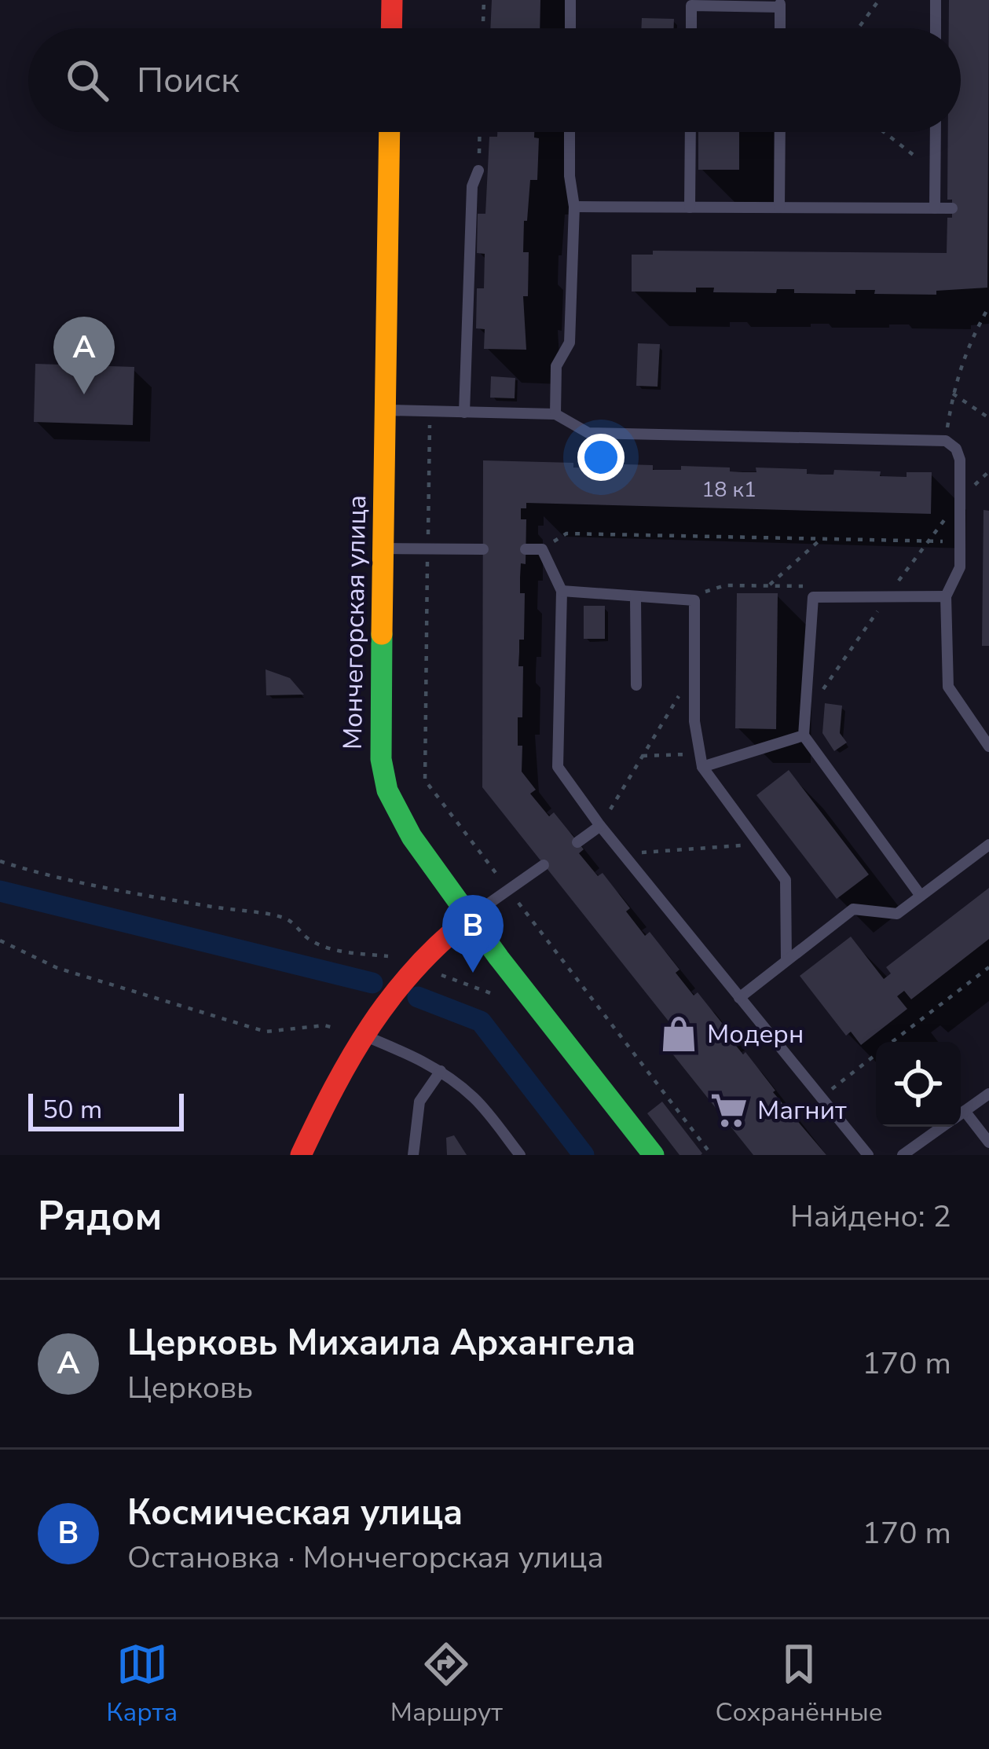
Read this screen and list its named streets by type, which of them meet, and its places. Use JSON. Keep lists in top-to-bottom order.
{
  "streets": {
    "street": ["Мончегорская улица"]
  },
  "places": {
    "shop": ["Модерн"],
    "supermarket": ["Магнит"]
  },
  "house_numbers": ["18 к1"],
  "scale_bar": "50 m",
  "page": {
    "search": "Поиск",
    "pins": ["A", "B"],
    "scale": "50 m",
    "heading": ["Рядом", "Найдено: 2"],
    "list": [
      {
        "mark": "A",
        "name": "Церковь Михаила Архангела",
        "note": "Церковь",
        "value": "170 m"
      },
      {
        "mark": "B",
        "name": "Космическая улица",
        "note": "Остановка · Мончегорская улица",
        "value": "170 m"
      }
    ],
    "nav": ["Карта", "Маршрут", "Сохранённые"]
  }
}
